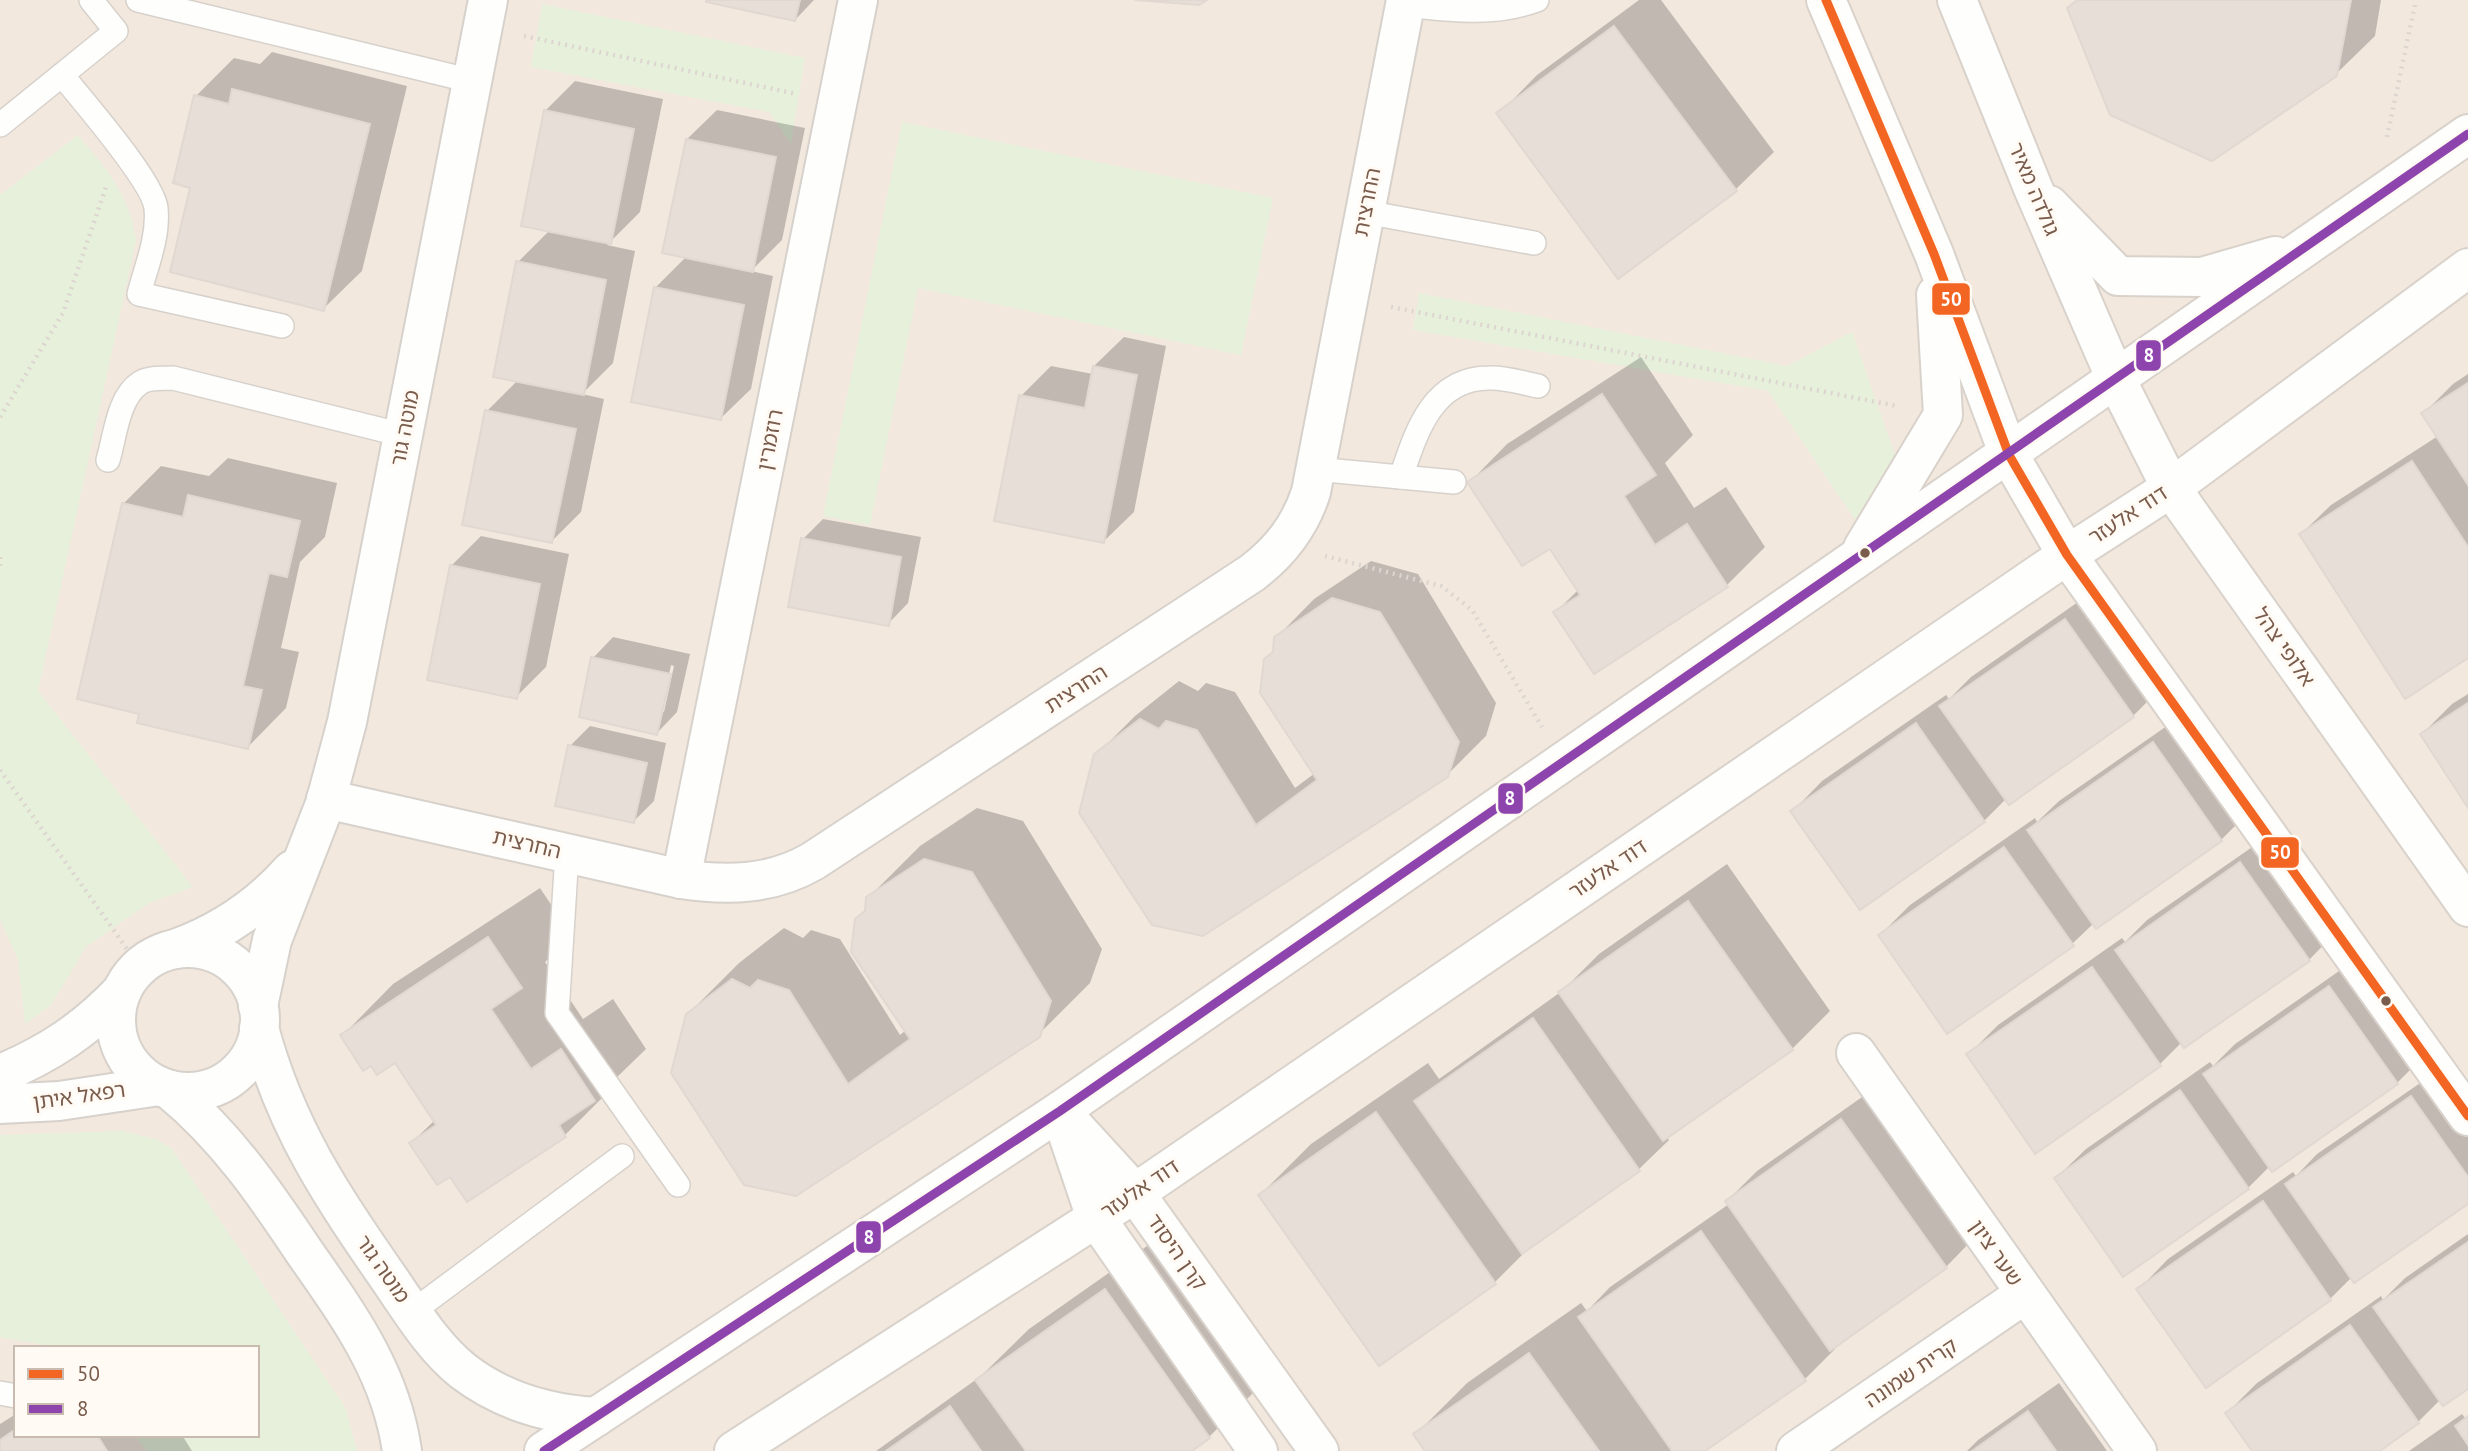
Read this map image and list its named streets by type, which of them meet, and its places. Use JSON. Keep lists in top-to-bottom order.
{
  "streets": {
    "street": [
      "גולדה מאיר",
      "החרצית",
      "מוטה גור",
      "רוזמרין",
      "דוד אלעזר",
      "אלופי צהל",
      "רפאל איתן",
      "קרן היסוד",
      "שער ציון",
      "קרית שמונה"
    ]
  },
  "crossings": [
    ["גולדה מאיר", "אלופי צהל"],
    ["החרצית", "מוטה גור"],
    ["החרצית", "רוזמרין"],
    ["מוטה גור", "רפאל איתן"],
    ["דוד אלעזר", "אלופי צהל"],
    ["דוד אלעזר", "קרן היסוד"],
    ["שער ציון", "קרית שמונה"]
  ],
  "lines": ["transit line 50", "transit line 8"],
  "legend": ["50", "8"]
}
